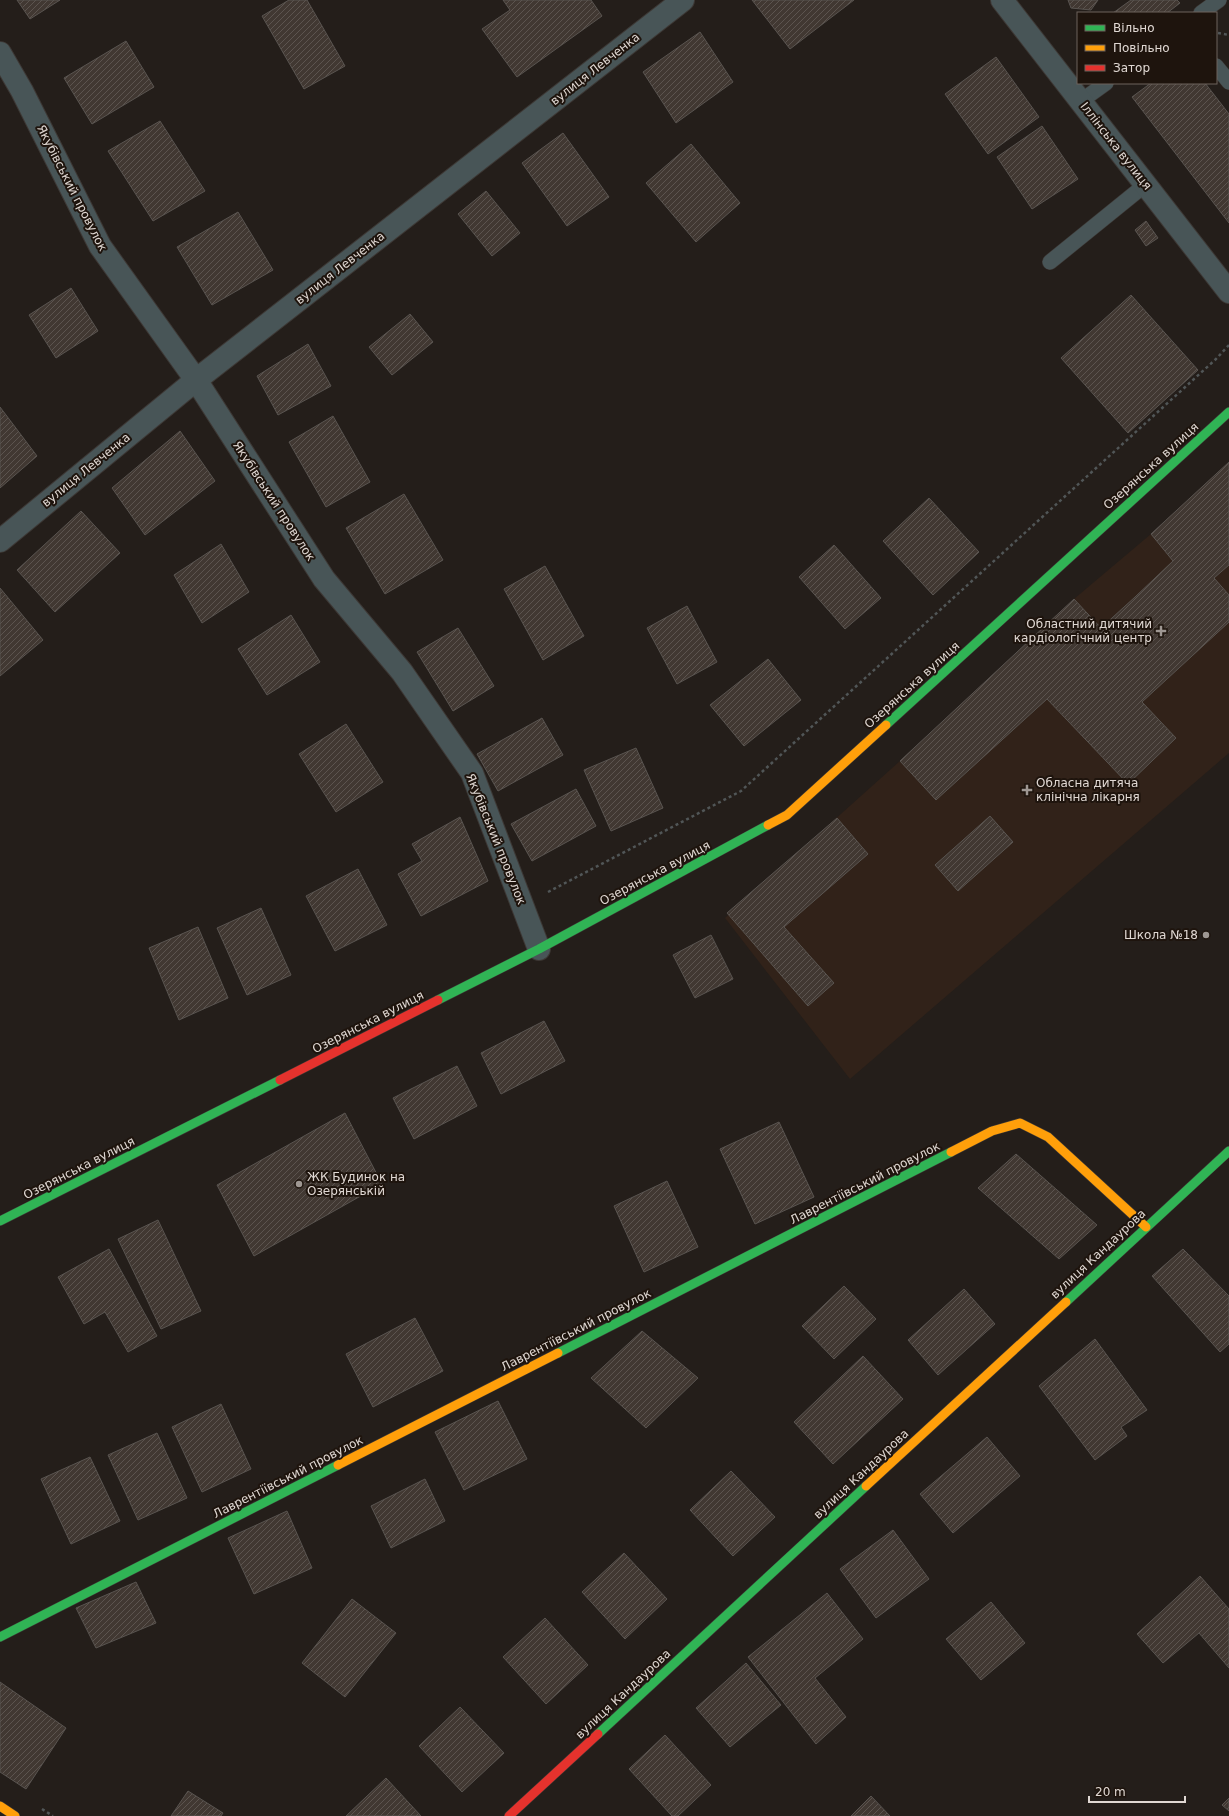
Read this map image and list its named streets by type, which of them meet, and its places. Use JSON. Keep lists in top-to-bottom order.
{
  "streets": {
    "street": [
      "вулиця Левченка",
      "Іллінська вулиця",
      "Якубівський провулок",
      "Озерянська вулиця",
      "Лаврентіївський провулок",
      "вулиця Кандаурова"
    ]
  },
  "crossings": [
    ["вулиця Левченка", "Якубівський провулок"],
    ["Якубівський провулок", "Озерянська вулиця"],
    ["Лаврентіївський провулок", "вулиця Кандаурова"]
  ],
  "places": {
    "health": ["Областний дитячий кардіологічний центр", "Обласна дитяча клінічна лікарня"],
    "other": ["Школа №18", "ЖК Будинок на Озерянській"]
  },
  "legend": ["Вільно", "Повільно", "Затор"],
  "scale_bar": "20 m"
}
